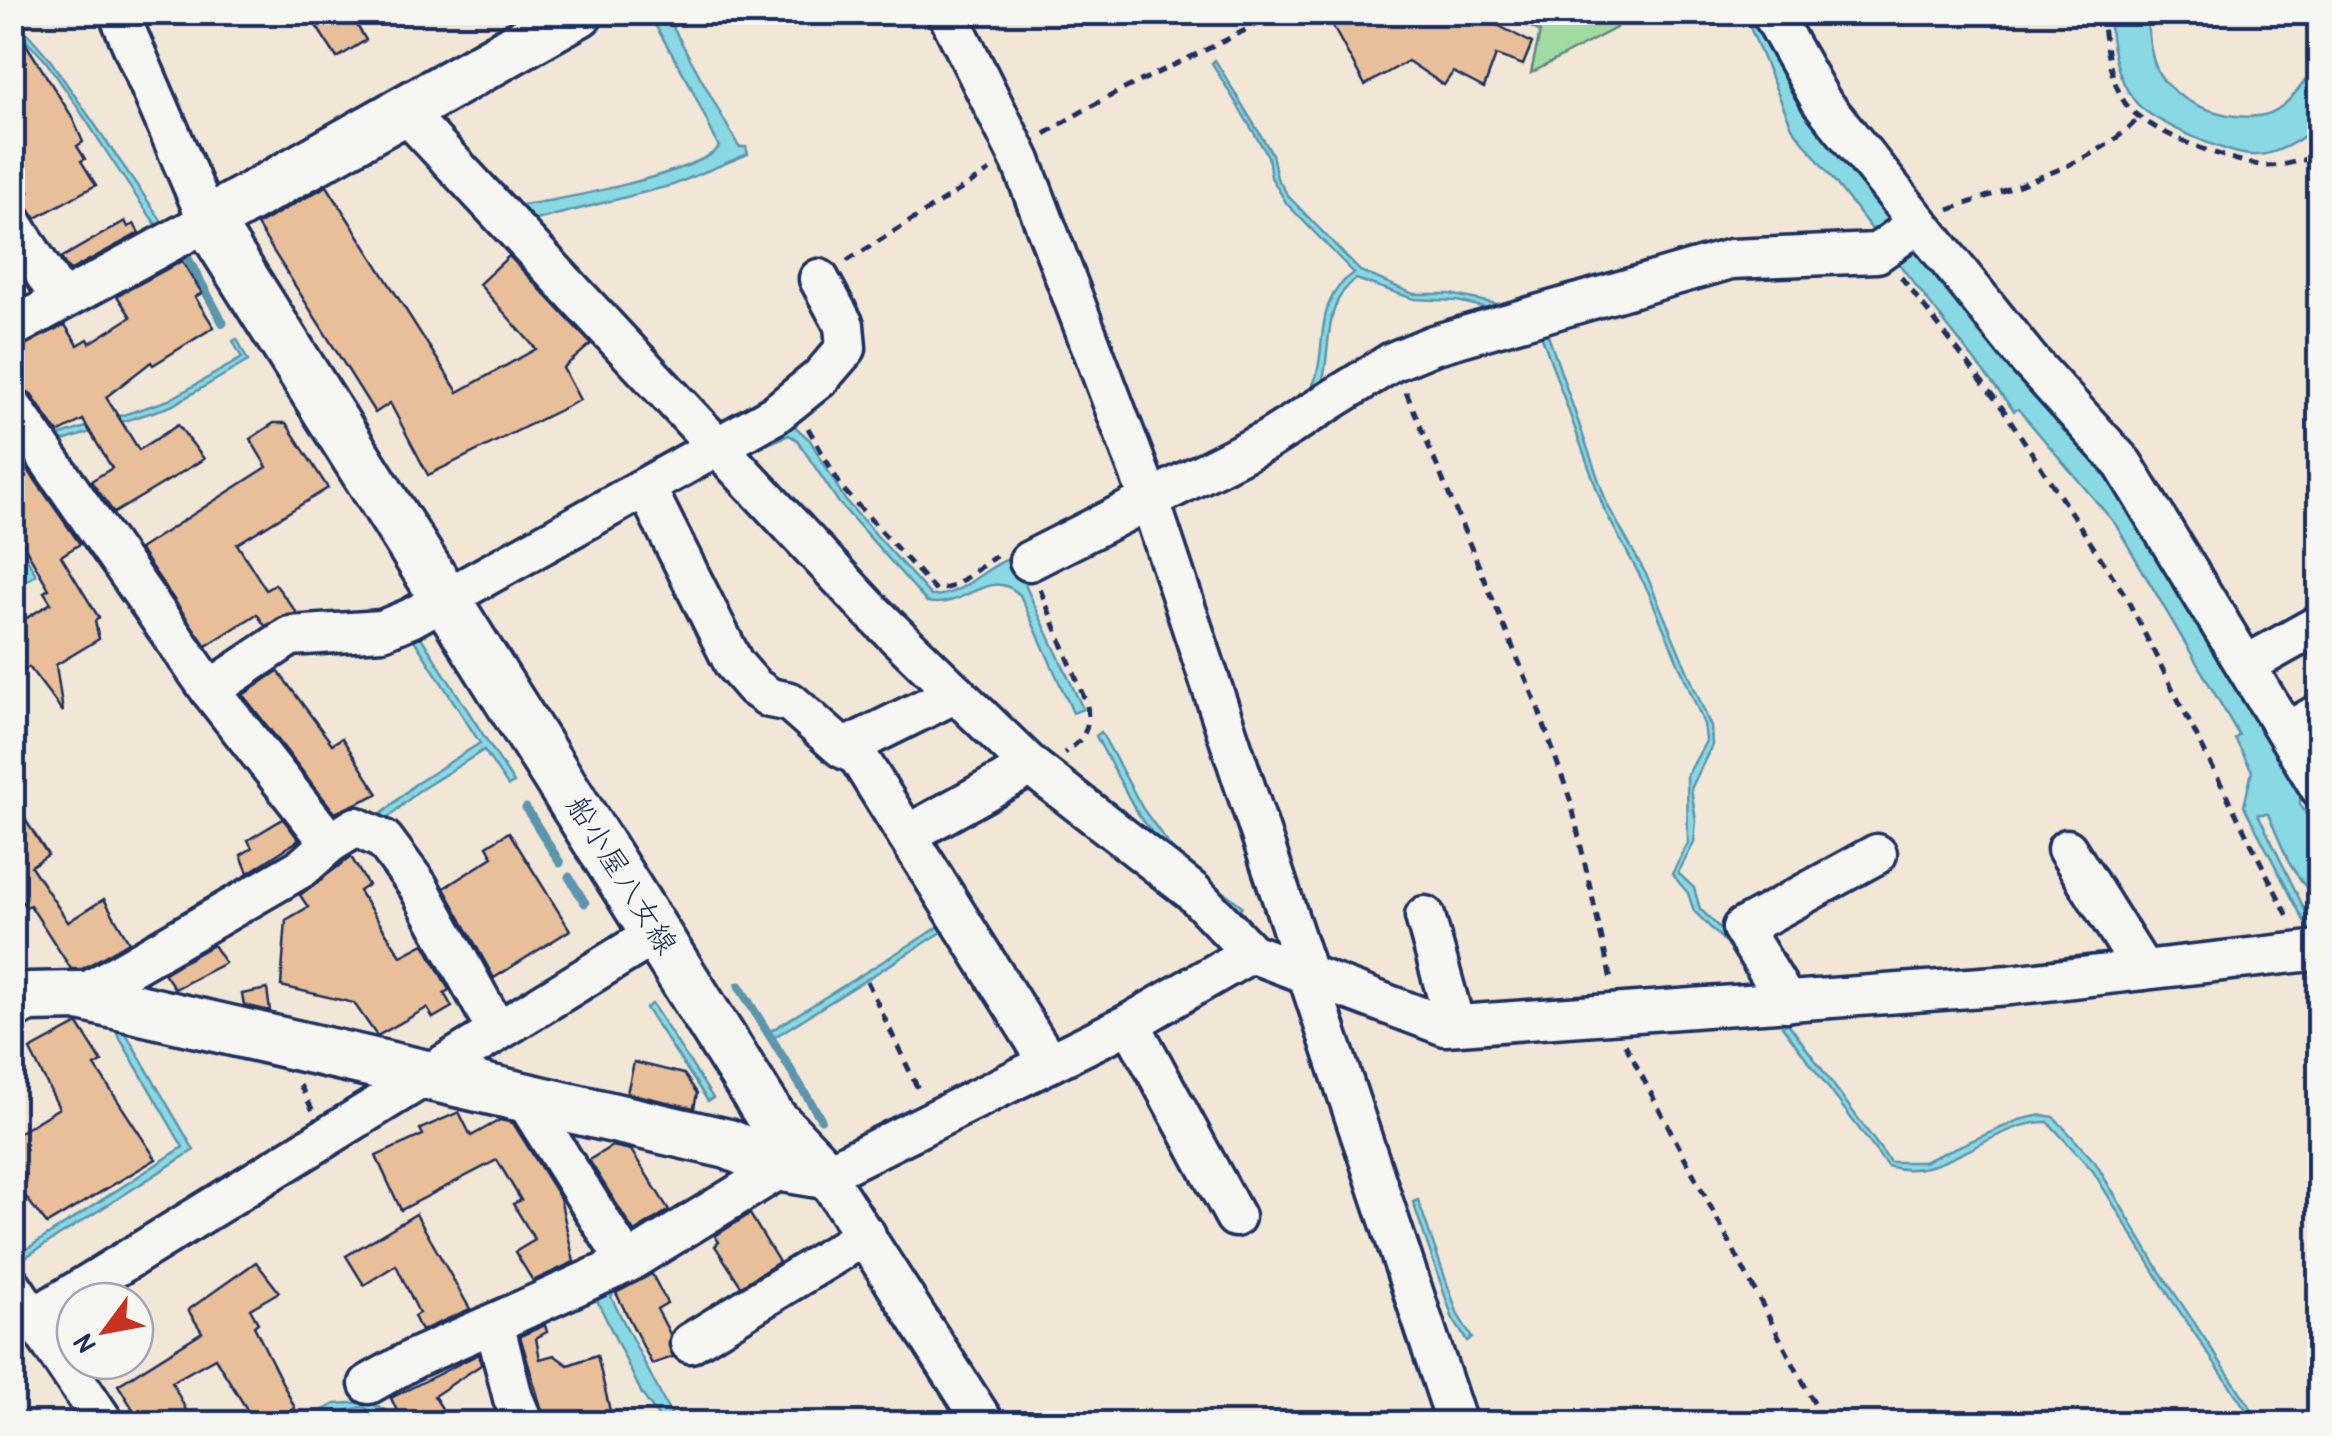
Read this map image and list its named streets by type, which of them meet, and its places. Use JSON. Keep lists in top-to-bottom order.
{
  "streets": {
    "main road": ["船小屋八女線"]
  },
  "north": "bottom left"
}
